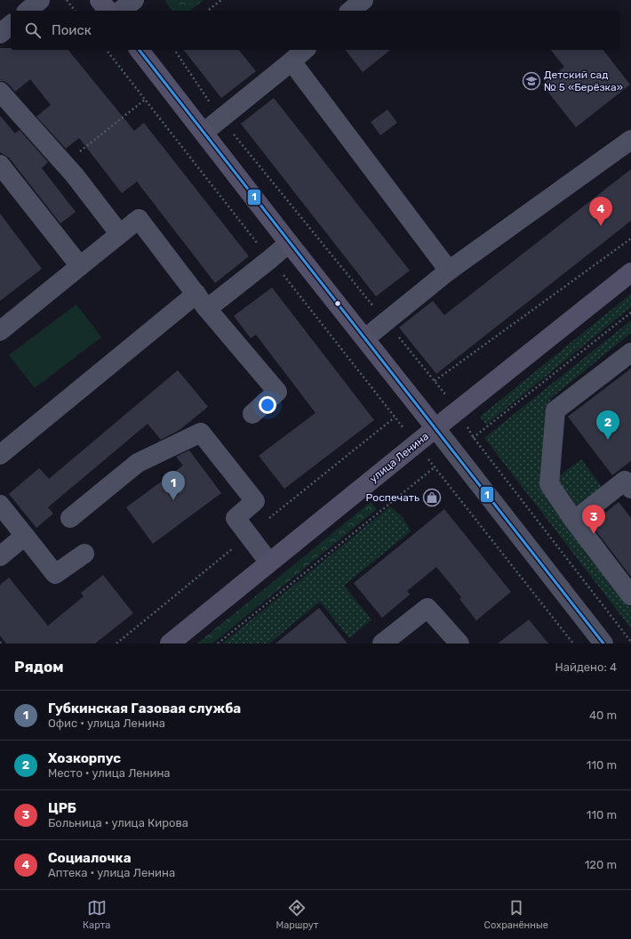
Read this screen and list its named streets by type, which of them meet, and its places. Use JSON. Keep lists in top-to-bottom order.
{
  "streets": {
    "main road": ["улица Ленина"]
  },
  "places": {
    "school or university": ["Детский сад № 5 «Берёзка»"],
    "shop": ["Роспечать"]
  },
  "lines": ["transit line 1"],
  "page": {
    "search": "Поиск",
    "pins": [
      "4",
      "2",
      "1",
      "3"
    ],
    "heading": ["Рядом", "Найдено: 4"],
    "list": [
      {
        "mark": "1",
        "name": "Губкинская Газовая служба",
        "note": "Офис · улица Ленина",
        "value": "40 m"
      },
      {
        "mark": "2",
        "name": "Хозкорпус",
        "note": "Место · улица Ленина",
        "value": "110 m"
      },
      {
        "mark": "3",
        "name": "ЦРБ",
        "note": "Больница · улица Кирова",
        "value": "110 m"
      },
      {
        "mark": "4",
        "name": "Социалочка",
        "note": "Аптека · улица Ленина",
        "value": "120 m"
      }
    ],
    "nav": ["Карта", "Маршрут", "Сохранённые"]
  }
}
